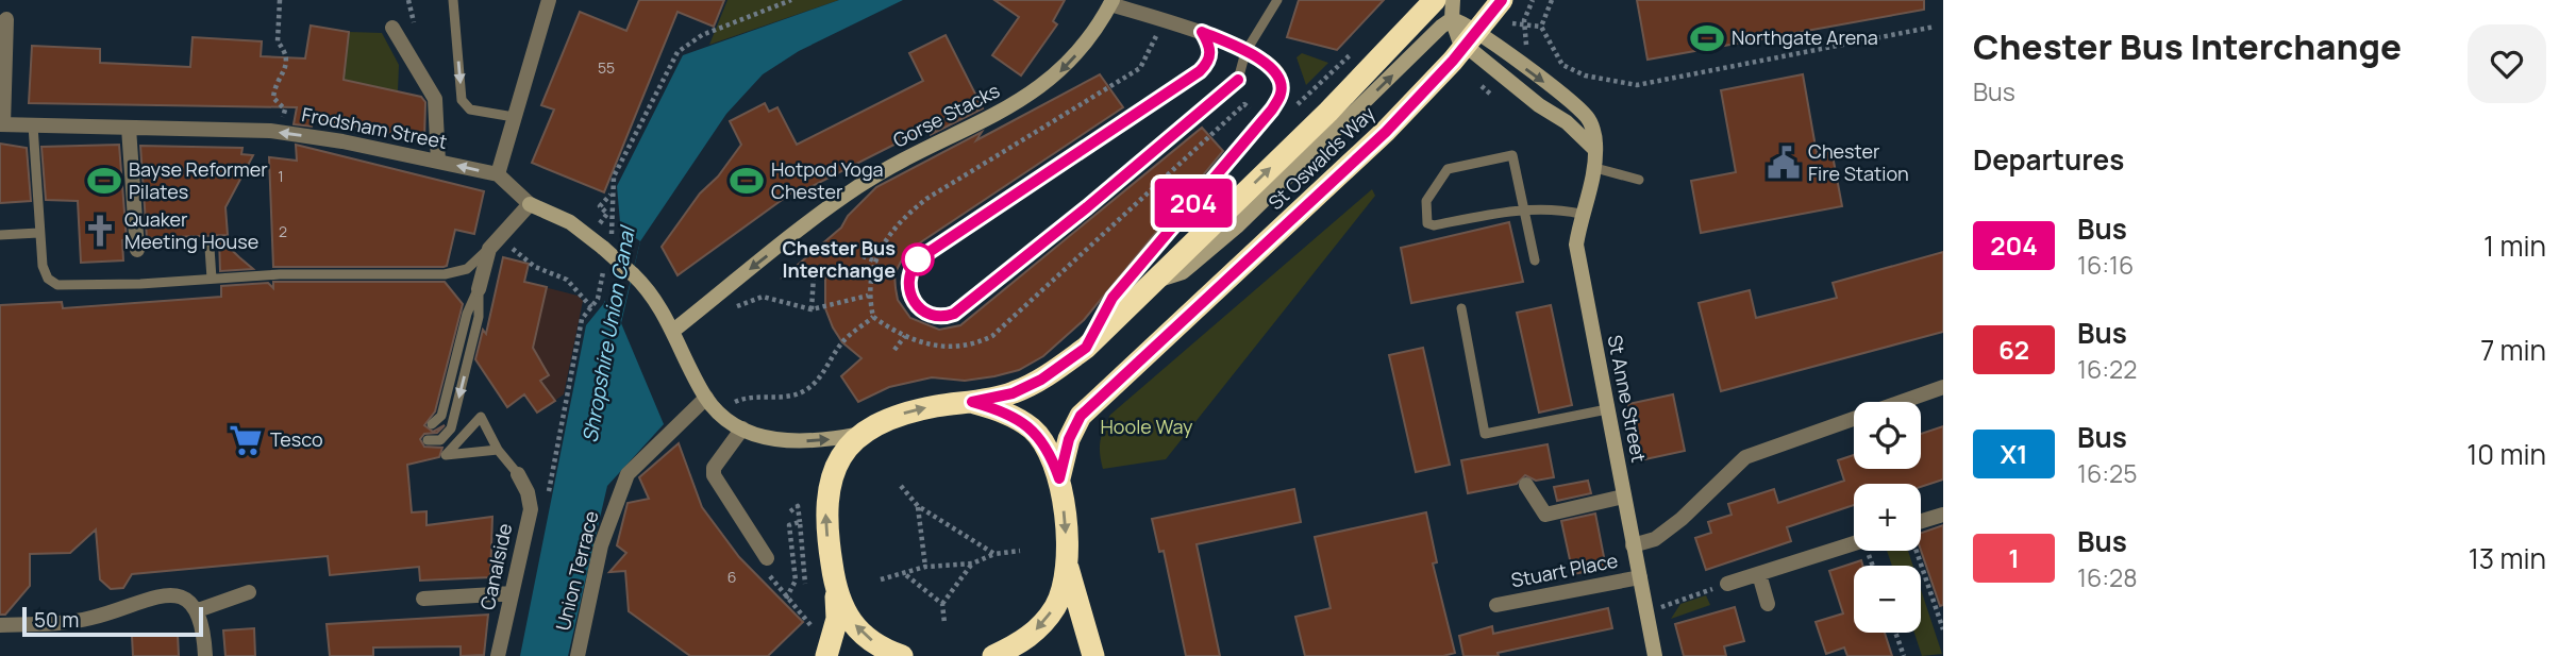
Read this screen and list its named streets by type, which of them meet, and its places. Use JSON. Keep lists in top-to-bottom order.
{
  "streets": {
    "highway": ["St Oswalds Way"],
    "street": [
      "Gorse Stacks",
      "Frodsham Street",
      "St Anne Street",
      "Canalside",
      "Union Terrace",
      "Stuart Place"
    ]
  },
  "crossings": [
    ["St Oswalds Way", "St Anne Street"],
    ["St Anne Street", "Stuart Place"]
  ],
  "one_way": ["Gorse Stacks", "Frodsham Street"],
  "water": ["Shropshire Union Canal"],
  "parks": ["Hoole Way"],
  "places": {
    "sports": ["Northgate Arena", "Bayse Reformer Pilates", "Hotpod Yoga Chester"],
    "public building": ["Chester Fire Station"],
    "church": ["Quaker Meeting House"],
    "other": ["Chester Bus Interchange"],
    "supermarket": ["Tesco"]
  },
  "lines": ["bus line 204"],
  "house_numbers": [
    "55",
    "1",
    "2",
    "6"
  ],
  "scale_bar": "50 m",
  "page": {
    "on_map": "204",
    "heading": [
      ["Chester Bus Interchange", "Bus"],
      "Departures"
    ],
    "list": [
      {
        "mark": "204",
        "name": "Bus",
        "note": "16:16",
        "value": "1 min"
      },
      {
        "mark": "62",
        "name": "Bus",
        "note": "16:22",
        "value": "7 min"
      },
      {
        "mark": "X1",
        "name": "Bus",
        "note": "16:25",
        "value": "10 min"
      },
      {
        "mark": "1",
        "name": "Bus",
        "note": "16:28",
        "value": "13 min"
      }
    ],
    "map_buttons": ["+", "−"],
    "scale": "50 m"
  }
}
